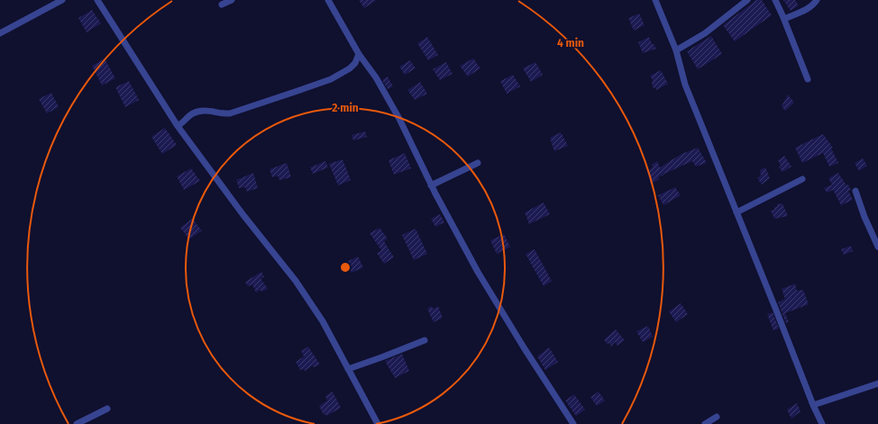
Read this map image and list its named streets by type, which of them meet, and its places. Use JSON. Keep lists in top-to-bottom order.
{
  "rings": ["4 min", "2 min"]
}
